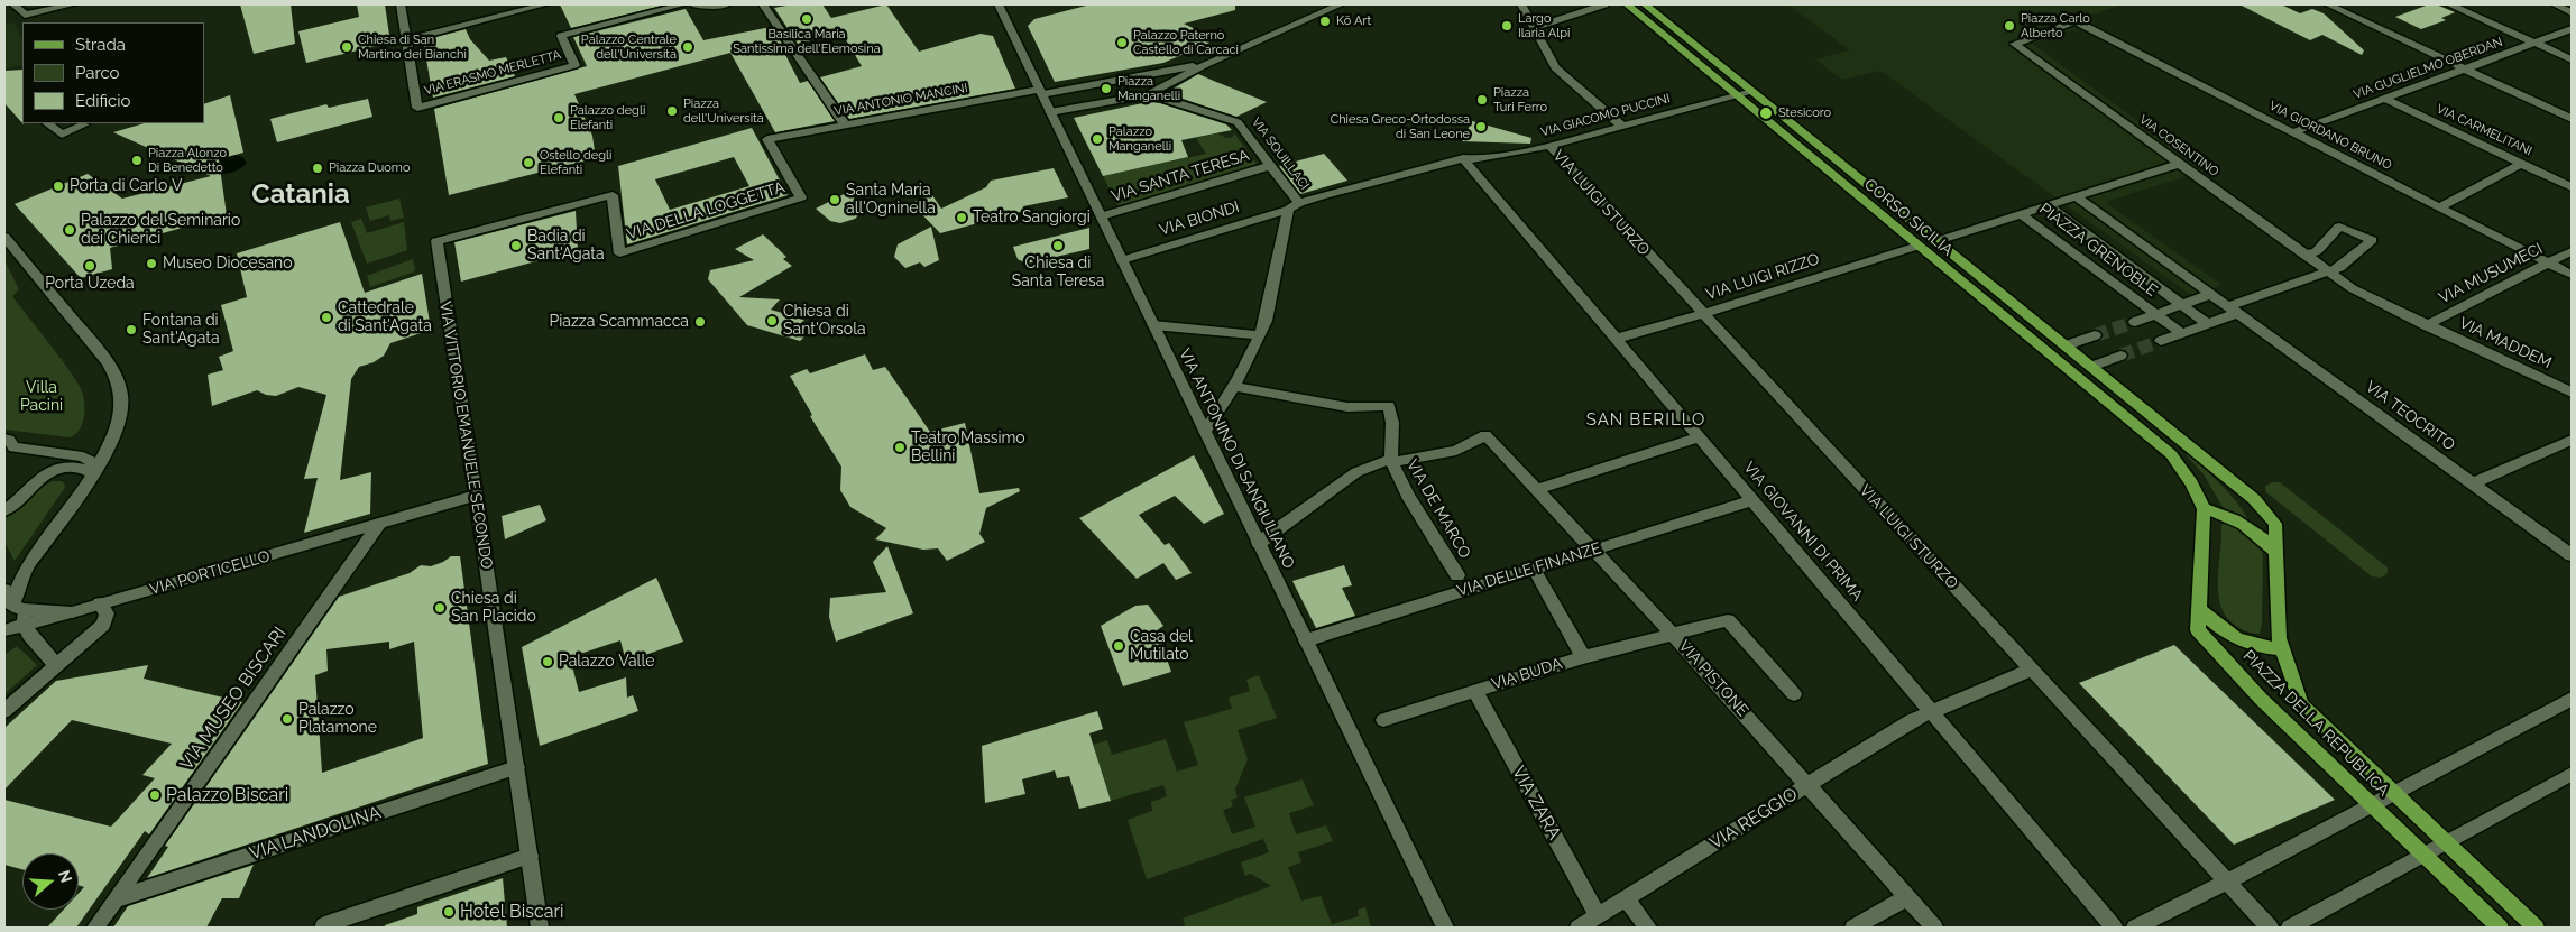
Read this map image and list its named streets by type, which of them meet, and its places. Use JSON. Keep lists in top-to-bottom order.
{
  "streets": {
    "main road": ["CORSO SICILIA", "PIAZZA DELLA REPUBLICA"],
    "street": [
      "VIA GUGLIELMO OBERDAN",
      "VIA ERASMO MERLETTA",
      "VIA ANTONIO MANCINI",
      "VIA GIACOMO PUCCINI",
      "VIA CARMELITANI",
      "VIA GIORDANO BRUNO",
      "VIA COSENTINO",
      "VIA SQUILLACI",
      "VIA SANTA TERESA",
      "VIA LUIGI STURZO",
      "VIA DELLA LOGGETTA",
      "VIA BIONDI",
      "PIAZZA GRENOBLE",
      "VIA MUSUMECI",
      "VIA LUIGI RIZZO",
      "VIA MADDEM",
      "VIA TEOCRITO",
      "VIA VITTORIO EMANUELE SECONDO",
      "VIA ANTONINO DI SANGIULIANO",
      "VIA DE MARCO",
      "VIA GIOVANNI DI PRIMA",
      "VIA DELLE FINANZE",
      "VIA PORTICELLO",
      "VIA BUDA",
      "VIA PISTONE",
      "VIA MUSEO BISCARI",
      "VIA ZARA",
      "VIA REGGIO",
      "VIA LANDOLINA"
    ]
  },
  "crossings": [
    ["VIA GUGLIELMO OBERDAN", "VIA CARMELITANI"],
    ["VIA GUGLIELMO OBERDAN", "VIA GIORDANO BRUNO"],
    ["VIA ANTONIO MANCINI", "VIA DELLA LOGGETTA"],
    ["VIA ANTONIO MANCINI", "VIA ANTONINO DI SANGIULIANO"],
    ["VIA GIACOMO PUCCINI", "VIA SQUILLACI"],
    ["VIA GIACOMO PUCCINI", "VIA LUIGI STURZO"],
    ["VIA GIACOMO PUCCINI", "CORSO SICILIA"],
    ["VIA GIACOMO PUCCINI", "VIA BIONDI"],
    ["VIA GIACOMO PUCCINI", "VIA GIOVANNI DI PRIMA"],
    ["VIA GIORDANO BRUNO", "VIA COSENTINO"],
    ["VIA GIORDANO BRUNO", "VIA MUSUMECI"],
    ["VIA COSENTINO", "VIA MADDEM"],
    ["VIA SQUILLACI", "VIA SANTA TERESA"],
    ["VIA SQUILLACI", "VIA BIONDI"],
    ["VIA SANTA TERESA", "VIA ANTONINO DI SANGIULIANO"],
    ["VIA LUIGI STURZO", "VIA LUIGI RIZZO"],
    ["VIA LUIGI STURZO", "VIA REGGIO"],
    ["VIA DELLA LOGGETTA", "VIA VITTORIO EMANUELE SECONDO"],
    ["CORSO SICILIA", "VIA LUIGI RIZZO"],
    ["CORSO SICILIA", "PIAZZA DELLA REPUBLICA"],
    ["VIA BIONDI", "VIA ANTONINO DI SANGIULIANO"],
    ["PIAZZA GRENOBLE", "VIA TEOCRITO"],
    ["VIA MUSUMECI", "VIA MADDEM"],
    ["VIA LUIGI RIZZO", "VIA GIOVANNI DI PRIMA"],
    ["VIA VITTORIO EMANUELE SECONDO", "VIA PORTICELLO"],
    ["VIA VITTORIO EMANUELE SECONDO", "VIA LANDOLINA"],
    ["VIA ANTONINO DI SANGIULIANO", "VIA DELLE FINANZE"],
    ["VIA DE MARCO", "VIA PISTONE"],
    ["VIA GIOVANNI DI PRIMA", "VIA DELLE FINANZE"],
    ["VIA GIOVANNI DI PRIMA", "VIA REGGIO"],
    ["VIA DELLE FINANZE", "VIA PISTONE"],
    ["VIA PORTICELLO", "VIA MUSEO BISCARI"],
    ["VIA BUDA", "VIA PISTONE"],
    ["VIA BUDA", "VIA ZARA"],
    ["VIA PISTONE", "VIA REGGIO"],
    ["VIA MUSEO BISCARI", "VIA LANDOLINA"],
    ["VIA ZARA", "VIA REGGIO"]
  ],
  "districts": ["Catania", "SAN BERILLO"],
  "parks": ["Villa Pacini"],
  "places": [
    "Basilica Maria Santissima dell'Elemosina",
    "Kō Art",
    "Largo Ilaria Alpi",
    "Piazza Carlo Alberto",
    "Palazzo Paternò Castello di Carcaci",
    "Chiesa di San Martino dei Bianchi",
    "Palazzo Centrale dell'Università",
    "Piazza Manganelli",
    "Piazza Turi Ferro",
    "Piazza dell'Università",
    "Stesicoro",
    "Palazzo degli Elefanti",
    "Chiesa Greco-Ortodossa di San Leone",
    "Palazzo Manganelli",
    "Piazza Alonzo Di Benedetto",
    "Ostello degli Elefanti",
    "Piazza Duomo",
    "Porta di Carlo V",
    "Santa Maria all'Ogninella",
    "Teatro Sangiorgi",
    "Palazzo del Seminario dei Chierici",
    "Badia di Sant'Agata",
    "Chiesa di Santa Teresa",
    "Museo Diocesano",
    "Porta Uzeda",
    "Cattedrale di Sant'Agata",
    "Chiesa di Sant'Orsola",
    "Piazza Scammacca",
    "Fontana di Sant'Agata",
    "Teatro Massimo Bellini",
    "Chiesa di San Placido",
    "Casa del Mutilato",
    "Palazzo Valle",
    "Palazzo Platamone",
    "Palazzo Biscari",
    "Hotel Biscari"
  ],
  "legend": ["Strada", "Parco", "Edificio"],
  "north": "right"
}
